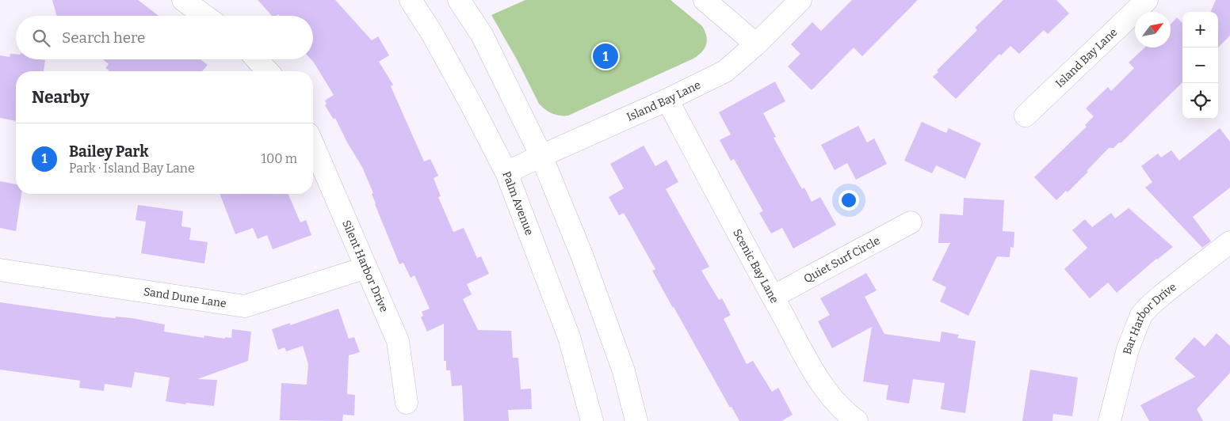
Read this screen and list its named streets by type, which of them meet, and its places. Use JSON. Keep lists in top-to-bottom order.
{
  "streets": {
    "street": [
      "Island Bay Lane",
      "Palm Avenue",
      "Quiet Surf Circle",
      "Scenic Bay Lane",
      "Silent Harbor Drive",
      "Sand Dune Lane",
      "Bar Harbor Drive"
    ]
  },
  "crossings": [
    ["Island Bay Lane", "Palm Avenue"],
    ["Island Bay Lane", "Scenic Bay Lane"],
    ["Quiet Surf Circle", "Scenic Bay Lane"],
    ["Silent Harbor Drive", "Sand Dune Lane"]
  ],
  "north": "top right",
  "page": {
    "map_buttons": ["+", "−"],
    "search": "Search here",
    "pins": "1",
    "heading": "Nearby",
    "list": [
      {
        "mark": "1",
        "name": "Bailey Park",
        "note": "Park · Island Bay Lane",
        "value": "100 m"
      }
    ]
  }
}
